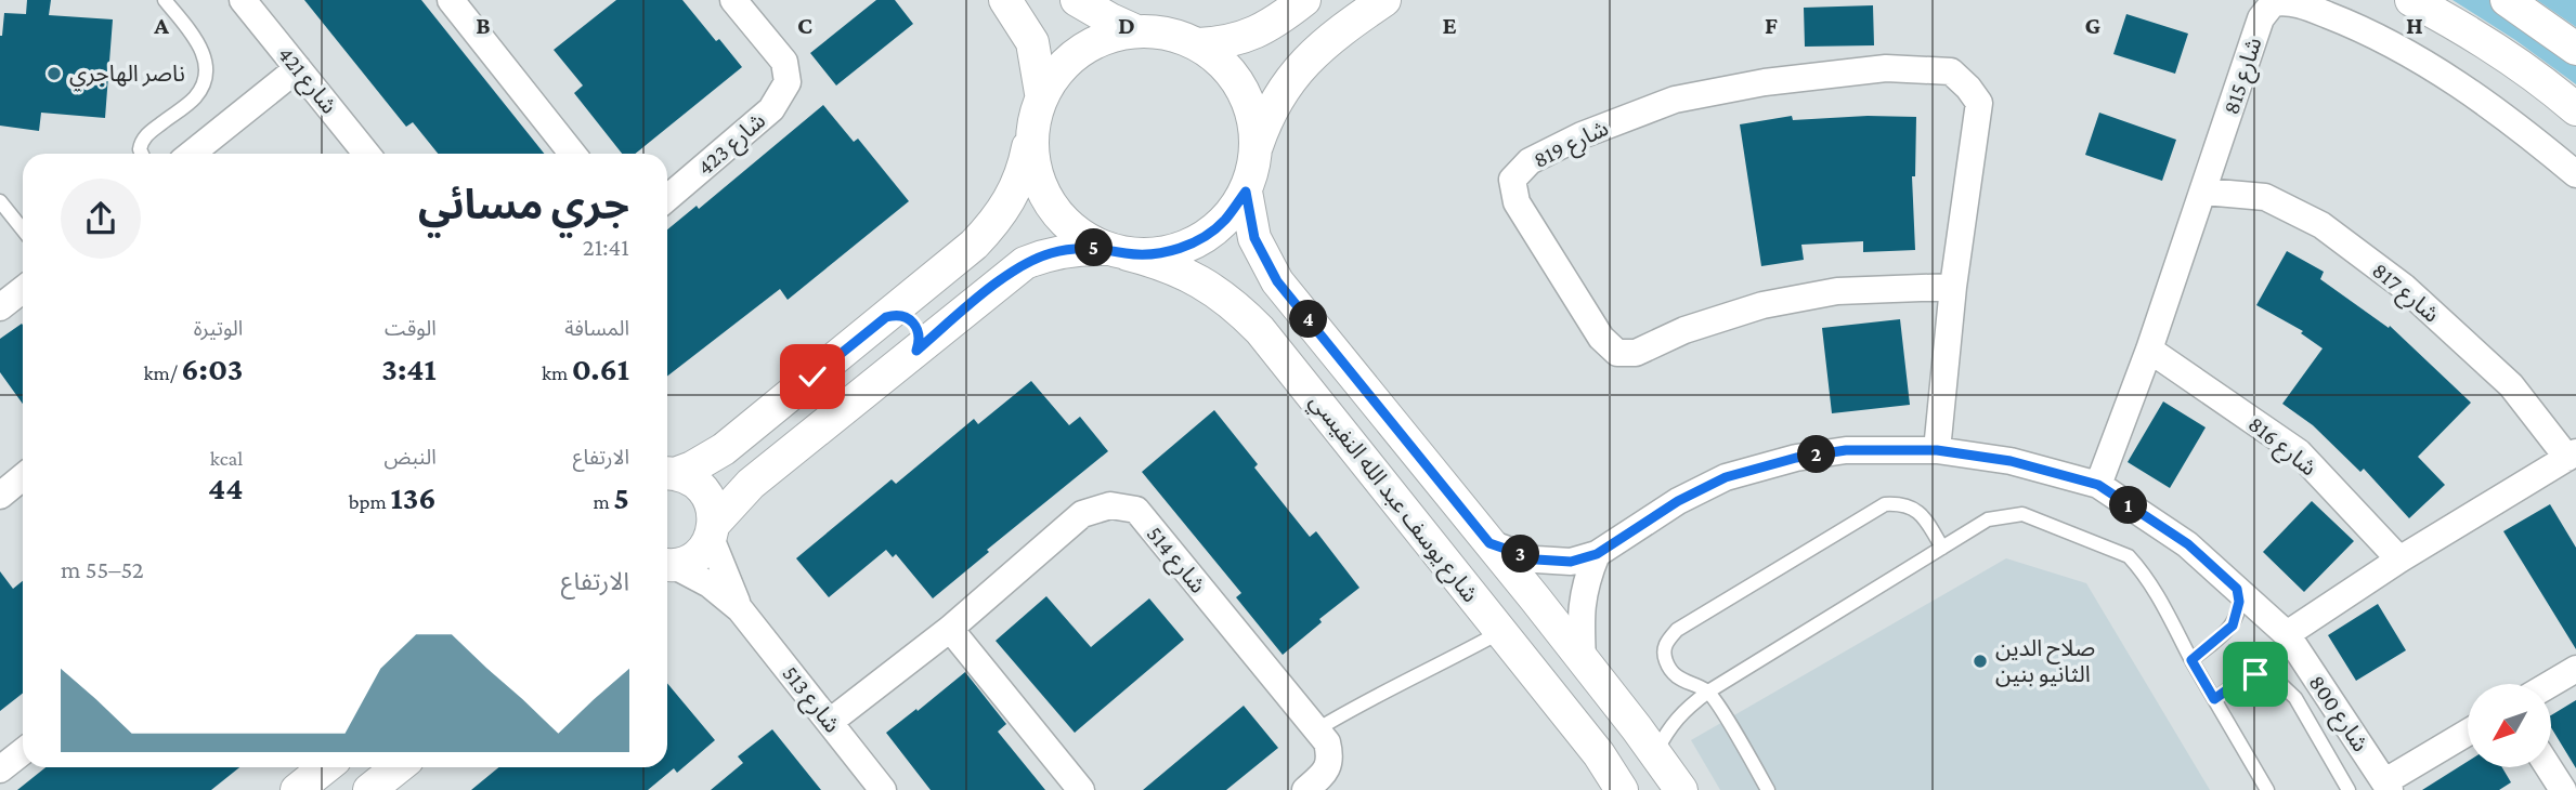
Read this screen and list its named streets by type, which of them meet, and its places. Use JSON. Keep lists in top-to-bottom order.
{
  "streets": {
    "street": [
      "شارع 815",
      "شارع 421",
      "شارع 423",
      "شارع 819",
      "شارع 817",
      "شارع 816",
      "شارع يوسف عبد الله النفيسي",
      "شارع 514",
      "شارع 513",
      "شارع 800"
    ]
  },
  "crossings": [
    ["شارع 815", "شارع 817"],
    ["شارع 815", "شارع 816"],
    ["شارع 815", "شارع 800"],
    ["شارع 819", "شارع 800"],
    ["شارع يوسف عبد الله النفيسي", "شارع 800"],
    ["شارع 514", "شارع 513"]
  ],
  "places": ["ناصر الهاجري", "صلاح الدين الثانيو بنين"],
  "north": "bottom left",
  "page": {
    "heading": ["جري مسائي", "21:41"],
    "pins": [
      "5",
      "4",
      "2",
      "1",
      "3"
    ],
    "stats": [
      ["المسافة", "0.61 km"],
      ["الوقت", "3:41"],
      ["الوتيرة", "6:03 /km"],
      ["الارتفاع", "5 m"],
      ["النبض", "136 bpm"],
      ["kcal", "44"]
    ],
    "chart": ["الارتفاع", "52–55 m"]
  },
  "grid": {
    "columns": [
      "A",
      "B",
      "C",
      "D",
      "E",
      "F",
      "G",
      "H"
    ]
  }
}
